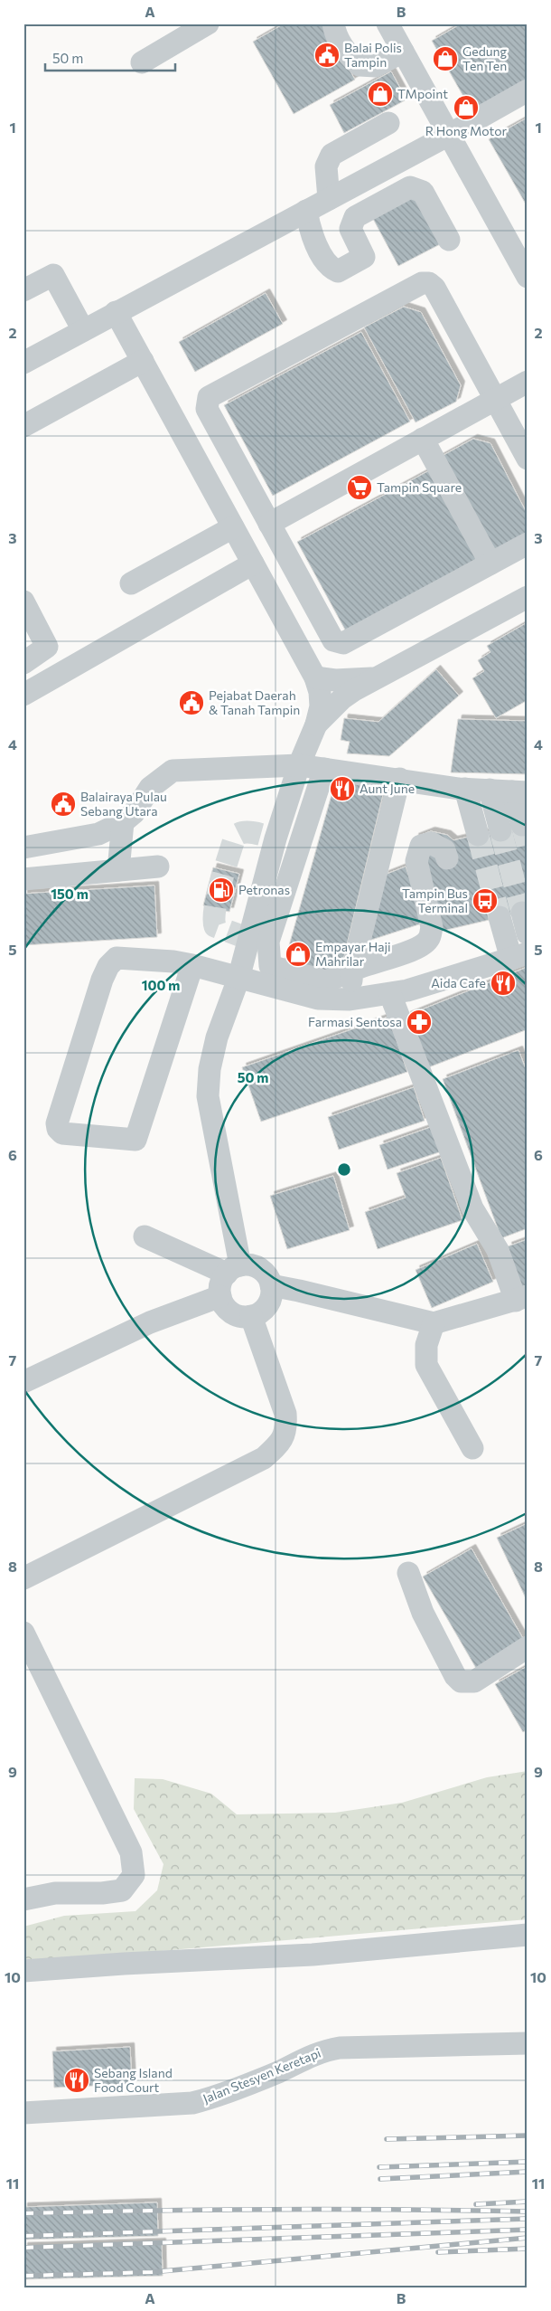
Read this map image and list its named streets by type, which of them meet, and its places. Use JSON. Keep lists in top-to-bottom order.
{
  "streets": {
    "street": ["Jalan Stesyen Keretapi"]
  },
  "places": {
    "public building": ["Balai Polis Tampin", "Pejabat Daerah & Tanah Tampin", "Balairaya Pulau Sebang Utara"],
    "shop": [
      "Gedung Ten Ten",
      "TMpoint",
      "R Hong Motor",
      "Empayar Haji Mahrilar"
    ],
    "supermarket": ["Tampin Square"],
    "restaurant": ["Aunt June", "Aida Cafe", "Sebang Island Food Court"],
    "fuel station": ["Petronas"],
    "bus stop": ["Tampin Bus Terminal"],
    "pharmacy": ["Farmasi Sentosa"]
  },
  "scale_bar": "50 m",
  "grid": {
    "columns": ["A", "B"],
    "rows": [
      "1",
      "2",
      "3",
      "4",
      "5",
      "6",
      "7",
      "8",
      "9",
      "10",
      "11"
    ]
  },
  "rings": ["150 m", "100 m", "50 m"]
}
